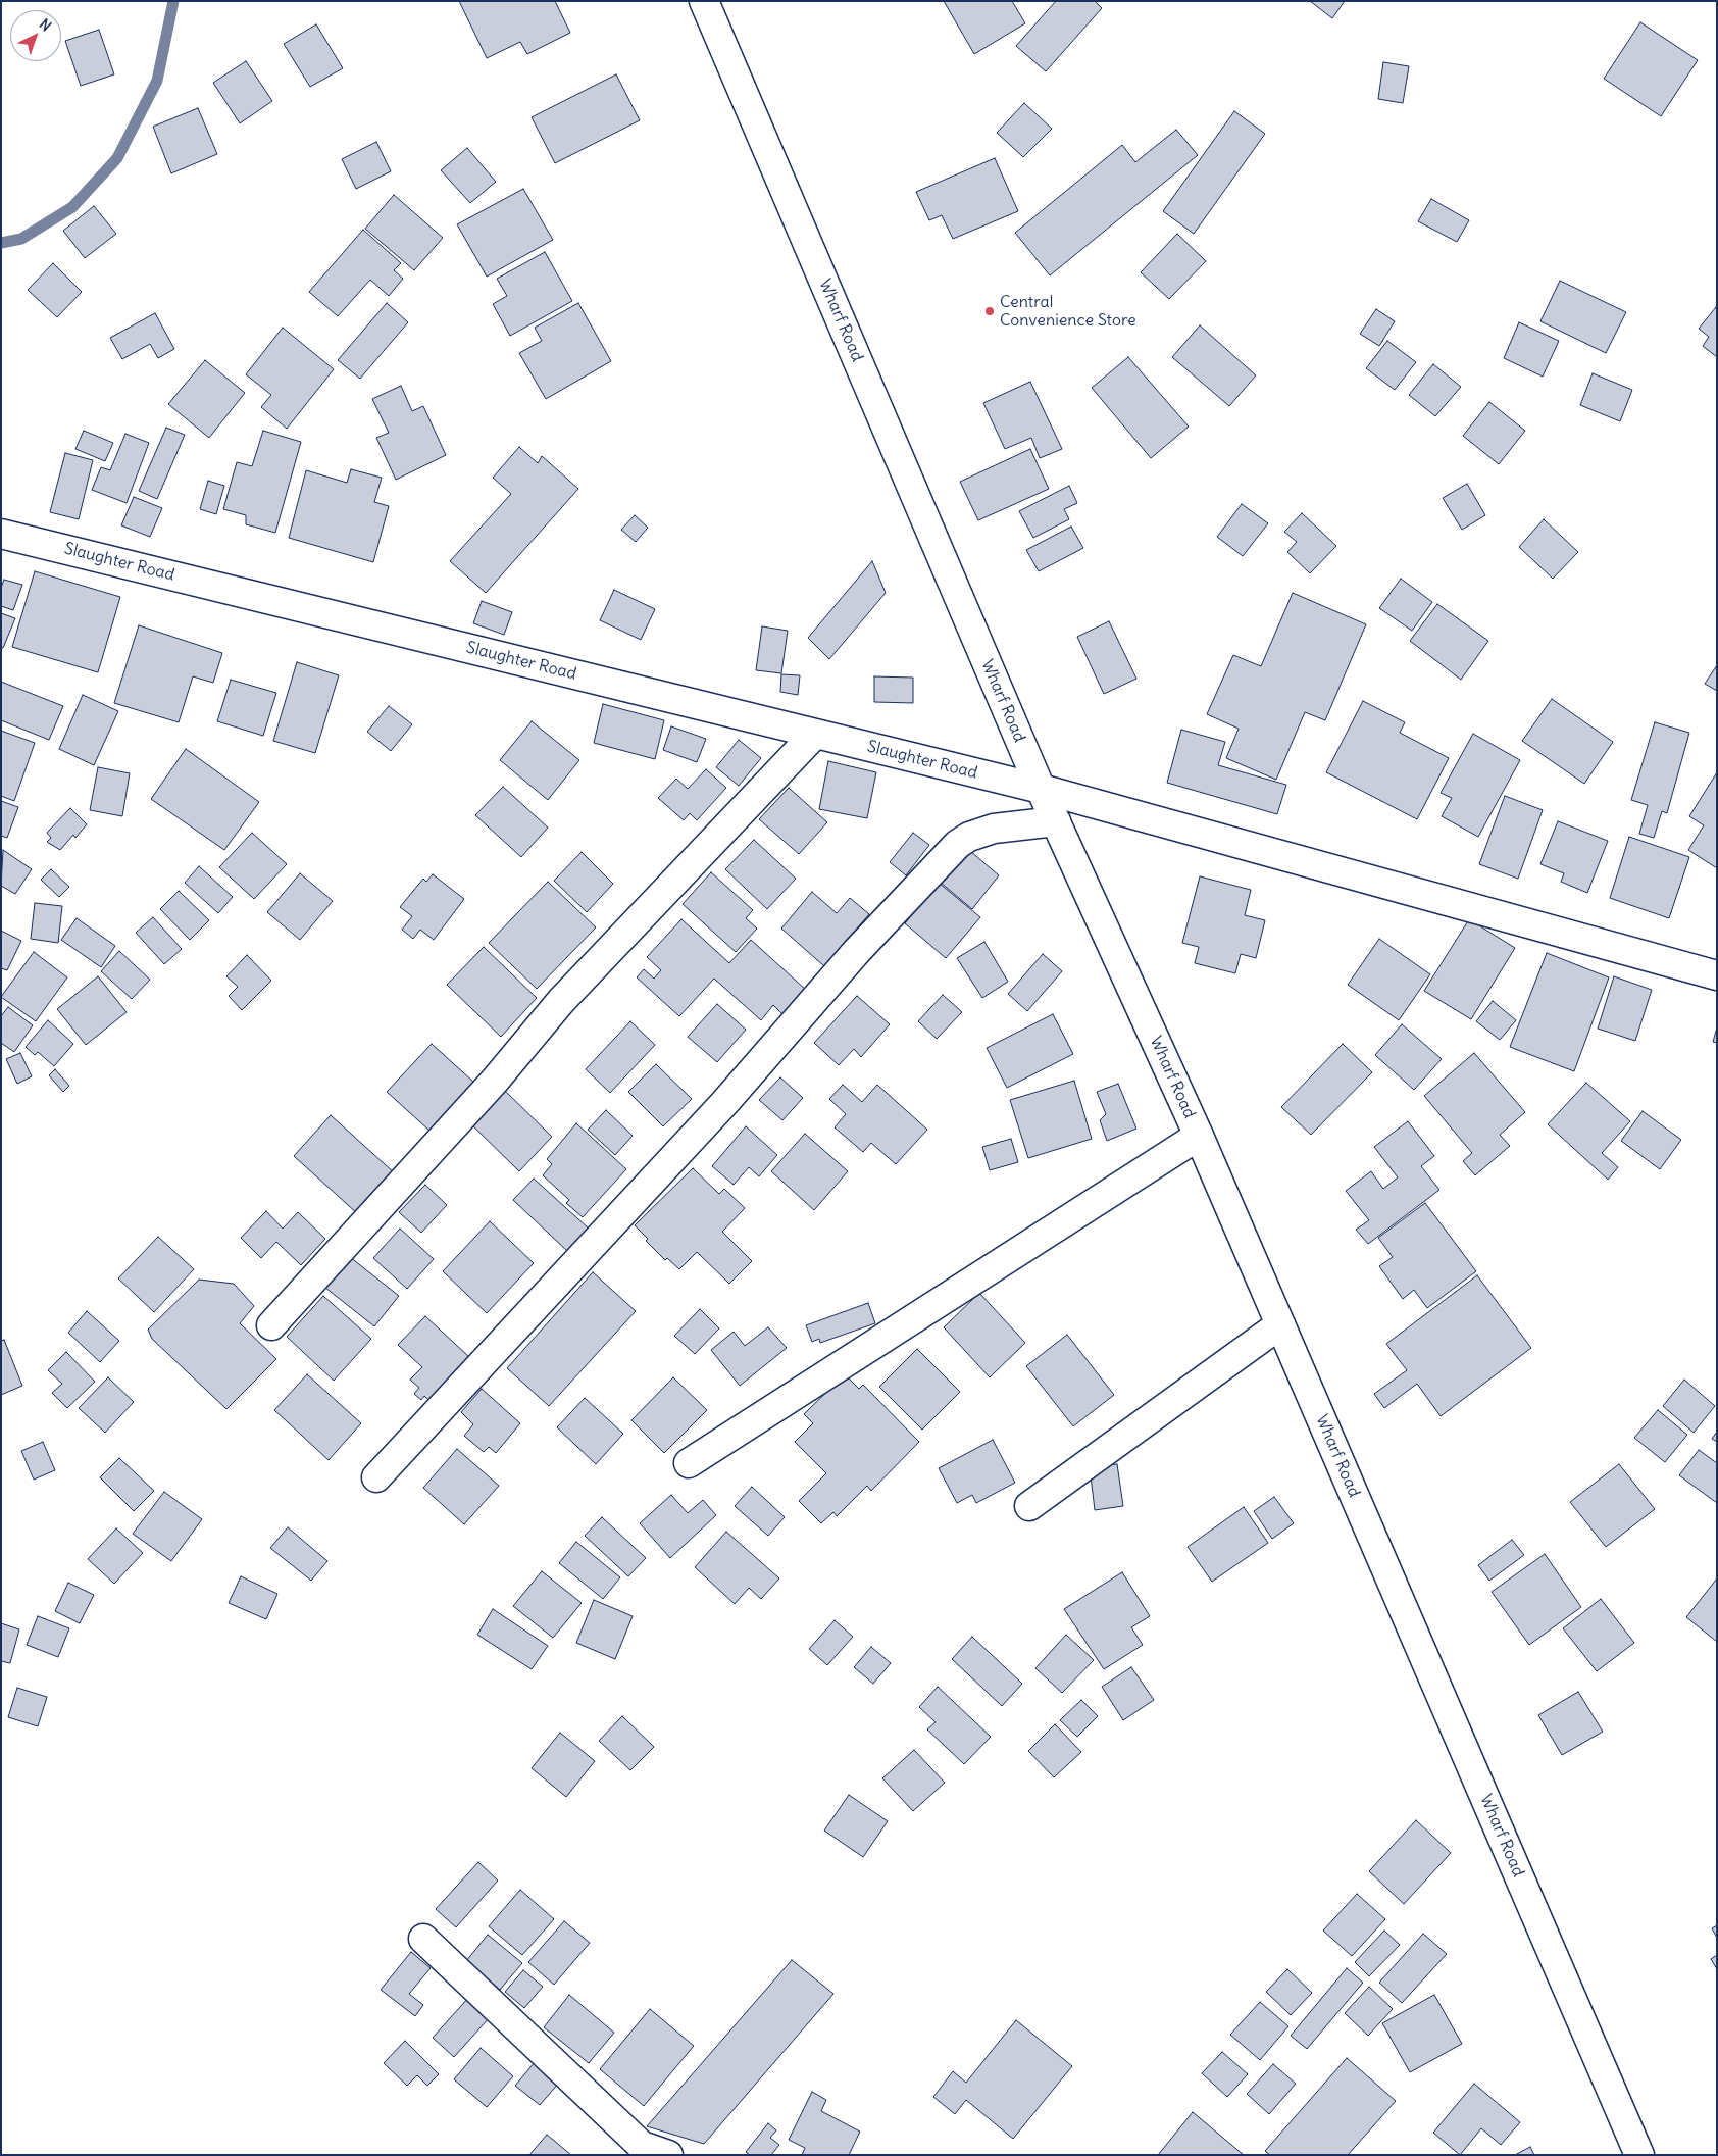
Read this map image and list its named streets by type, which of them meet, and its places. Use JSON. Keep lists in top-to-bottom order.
{
  "streets": {
    "street": ["Wharf Road", "Slaughter Road"]
  },
  "crossings": [
    ["Wharf Road", "Slaughter Road"]
  ],
  "places": ["Central Convenience Store"],
  "north": "top right"
}
